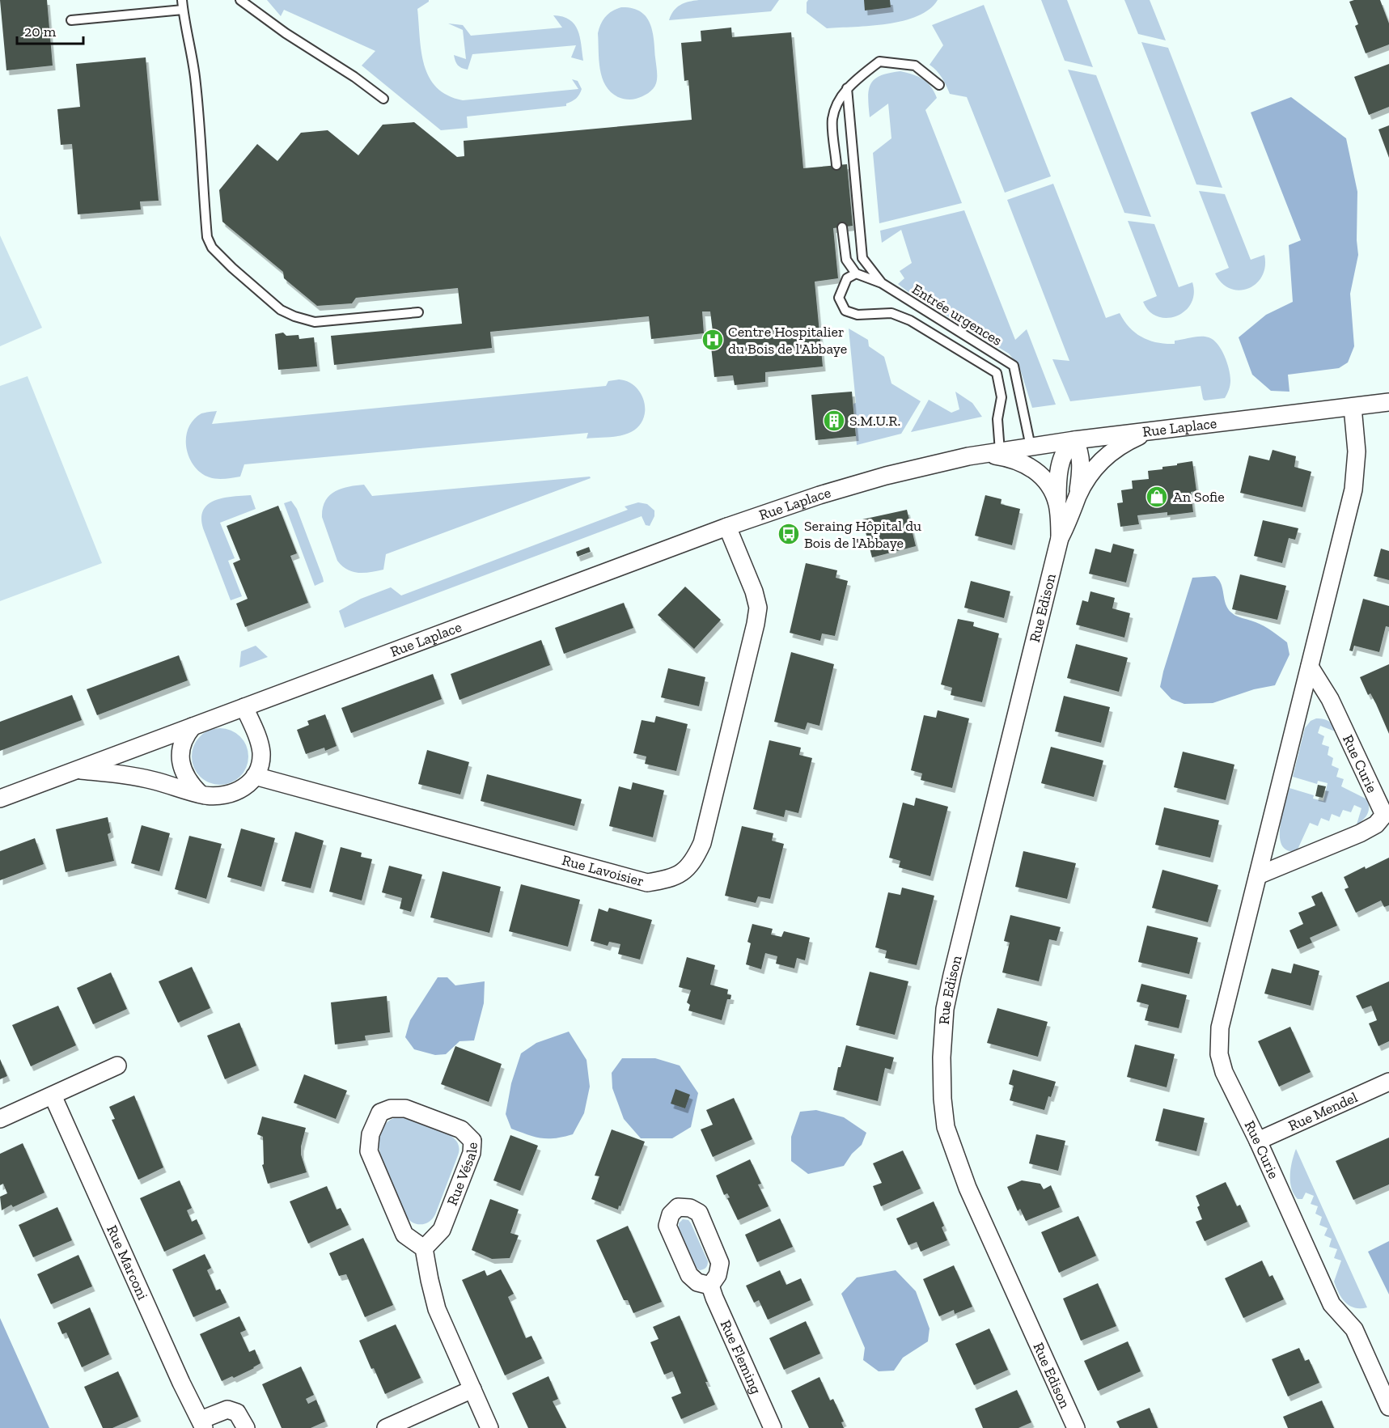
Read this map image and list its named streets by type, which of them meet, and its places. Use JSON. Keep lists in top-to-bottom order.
{
  "streets": {
    "street": [
      "Rue Laplace",
      "Rue Edison",
      "Rue Curie",
      "Rue Lavoisier",
      "Rue Mendel",
      "Rue Vésale",
      "Rue Marconi",
      "Rue Fleming"
    ],
    "lane": ["Entrée urgences"]
  },
  "crossings": [
    ["Entrée urgences", "Rue Laplace"],
    ["Rue Laplace", "Rue Edison"],
    ["Rue Laplace", "Rue Curie"],
    ["Rue Laplace", "Rue Lavoisier"],
    ["Rue Curie", "Rue Mendel"]
  ],
  "places": {
    "hospital": ["Centre Hospitalier du Bois de l'Abbaye"],
    "building": ["S.M.U.R."],
    "shop": ["An Sofie"],
    "bus stop": ["Seraing Hôpital du Bois de l'Abbaye"]
  },
  "scale_bar": "20 m"
}
